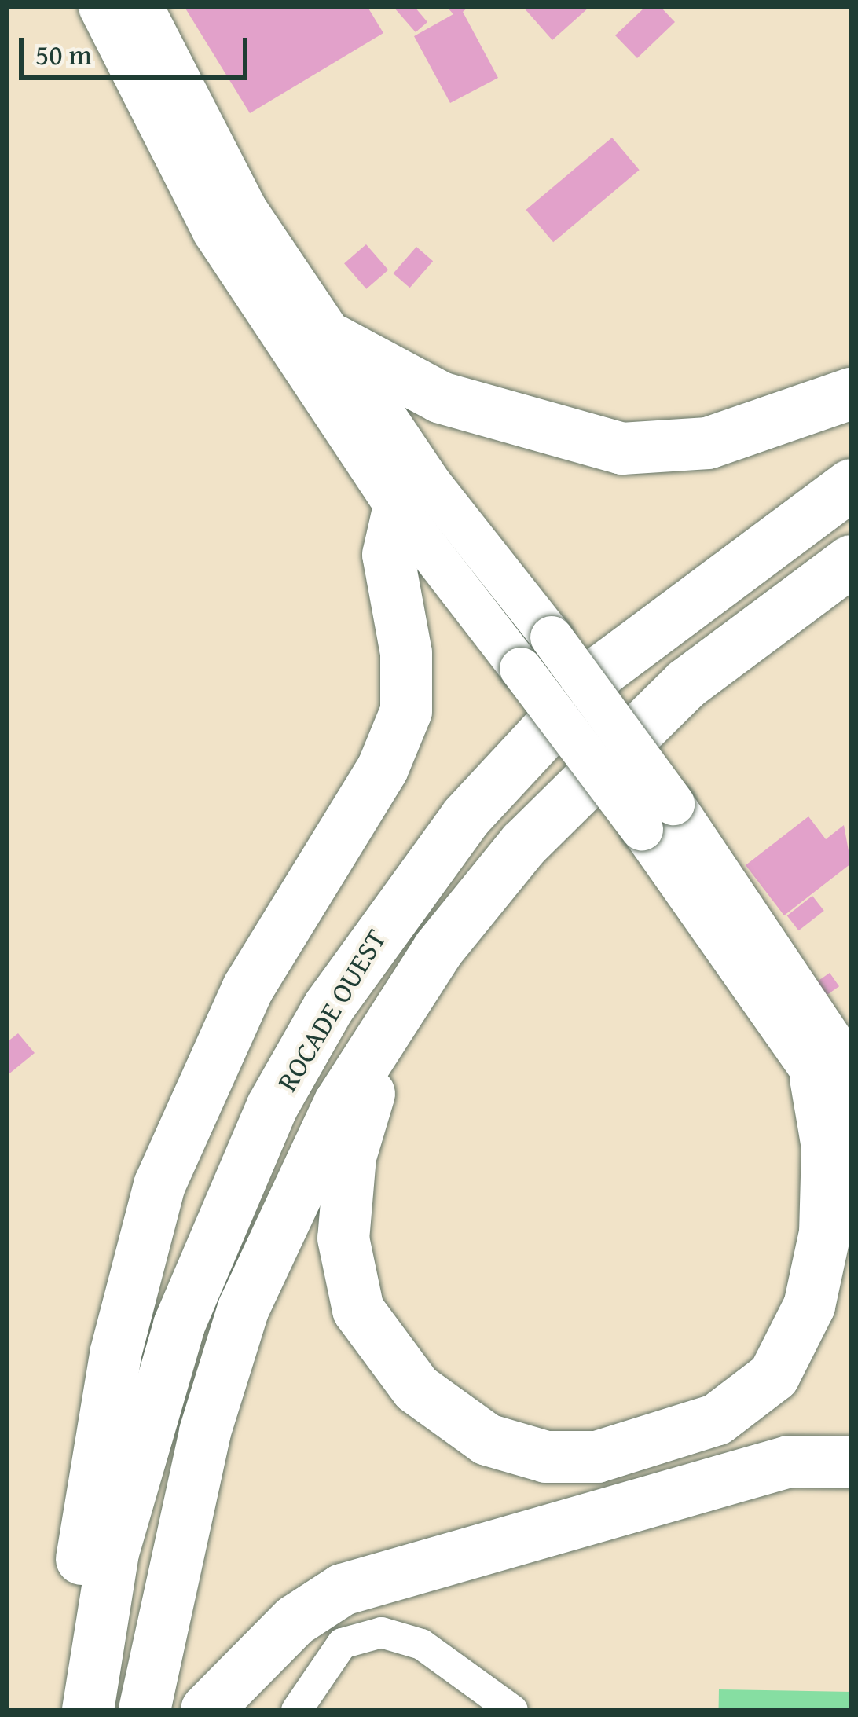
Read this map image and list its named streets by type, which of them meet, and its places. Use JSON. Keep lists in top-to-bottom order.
{
  "streets": {
    "highway": ["ROCADE OUEST"]
  },
  "scale_bar": "50 m"
}
